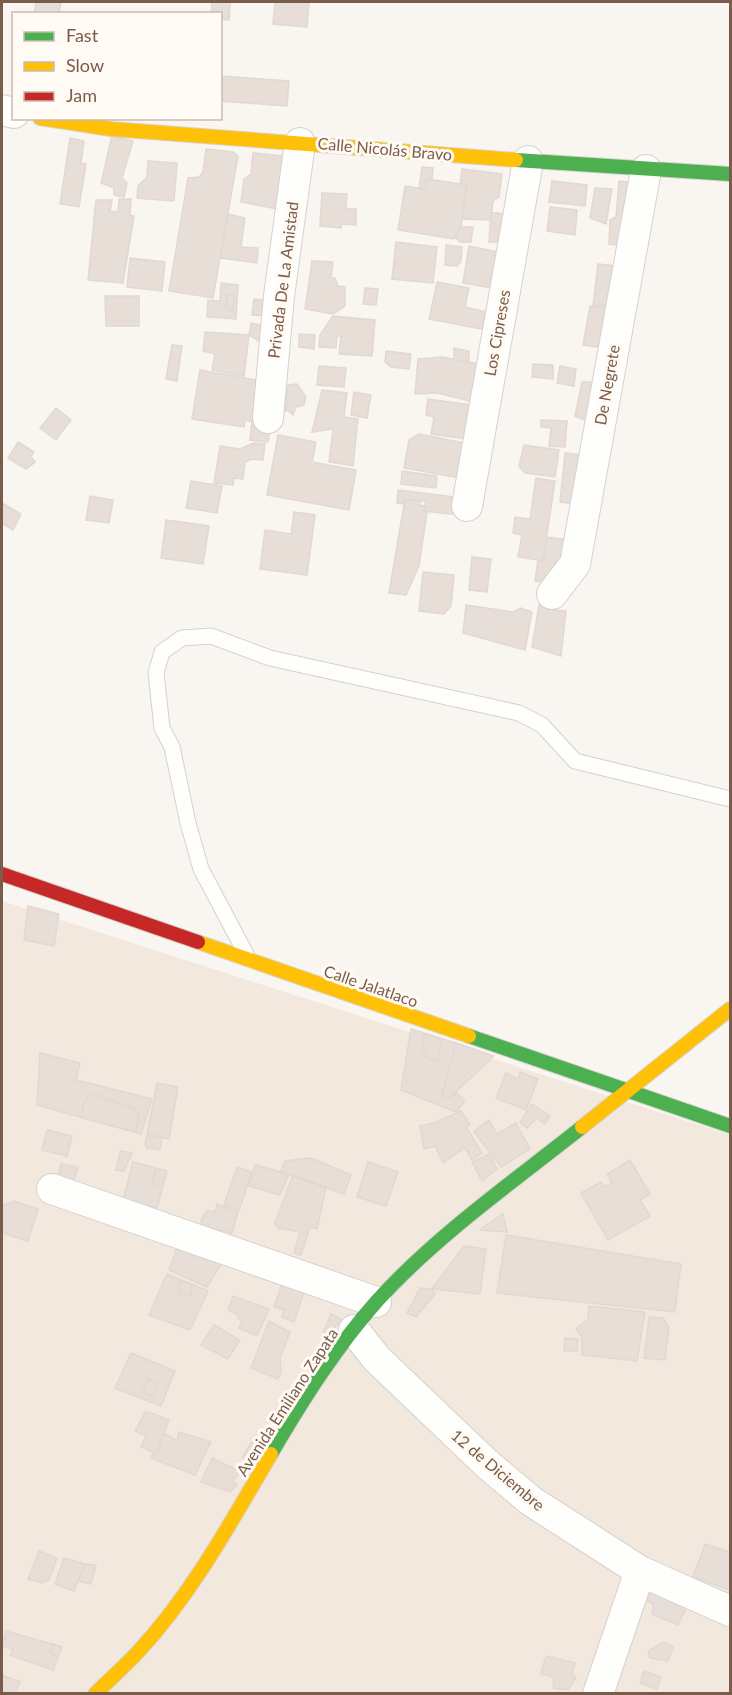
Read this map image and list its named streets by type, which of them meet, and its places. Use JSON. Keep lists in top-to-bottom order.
{
  "streets": {
    "street": [
      "Calle Nicolás Bravo",
      "Privada De La Amistad",
      "Los Cipreses",
      "De Negrete",
      "Calle Jalatlaco",
      "Avenida Emiliano Zapata",
      "12 de Diciembre"
    ]
  },
  "crossings": [
    ["Calle Nicolás Bravo", "Privada De La Amistad"],
    ["Calle Nicolás Bravo", "Los Cipreses"],
    ["Calle Nicolás Bravo", "De Negrete"],
    ["Calle Jalatlaco", "Avenida Emiliano Zapata"],
    ["Avenida Emiliano Zapata", "12 de Diciembre"]
  ],
  "legend": ["Fast", "Slow", "Jam"]
}
